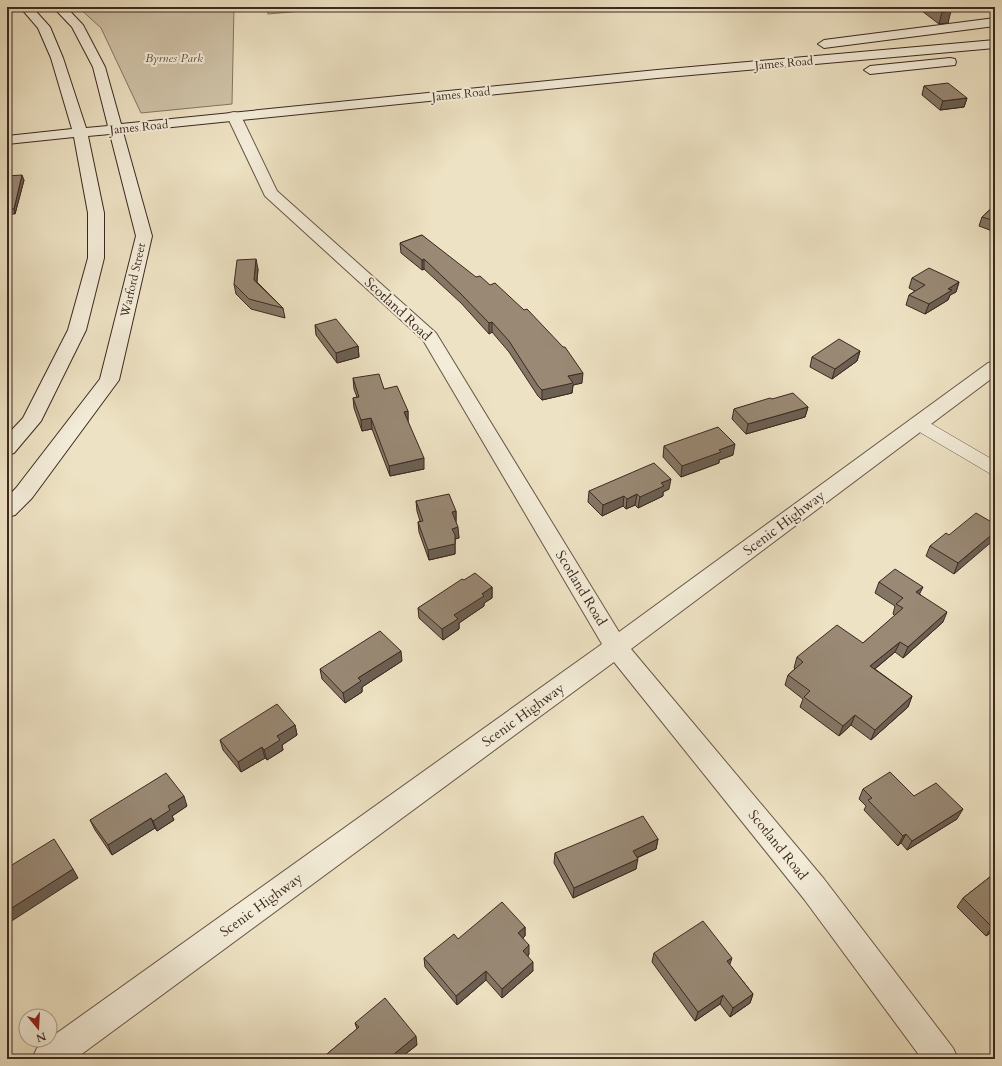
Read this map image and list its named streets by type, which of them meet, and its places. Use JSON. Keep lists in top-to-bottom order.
{
  "streets": {
    "main road": [
      "James Road",
      "Warford Street",
      "Scotland Road",
      "Scenic Highway"
    ]
  },
  "crossings": [
    ["James Road", "Warford Street"],
    ["James Road", "Scotland Road"],
    ["Scotland Road", "Scenic Highway"]
  ],
  "parks": ["Byrnes Park"],
  "north": "bottom"
}
